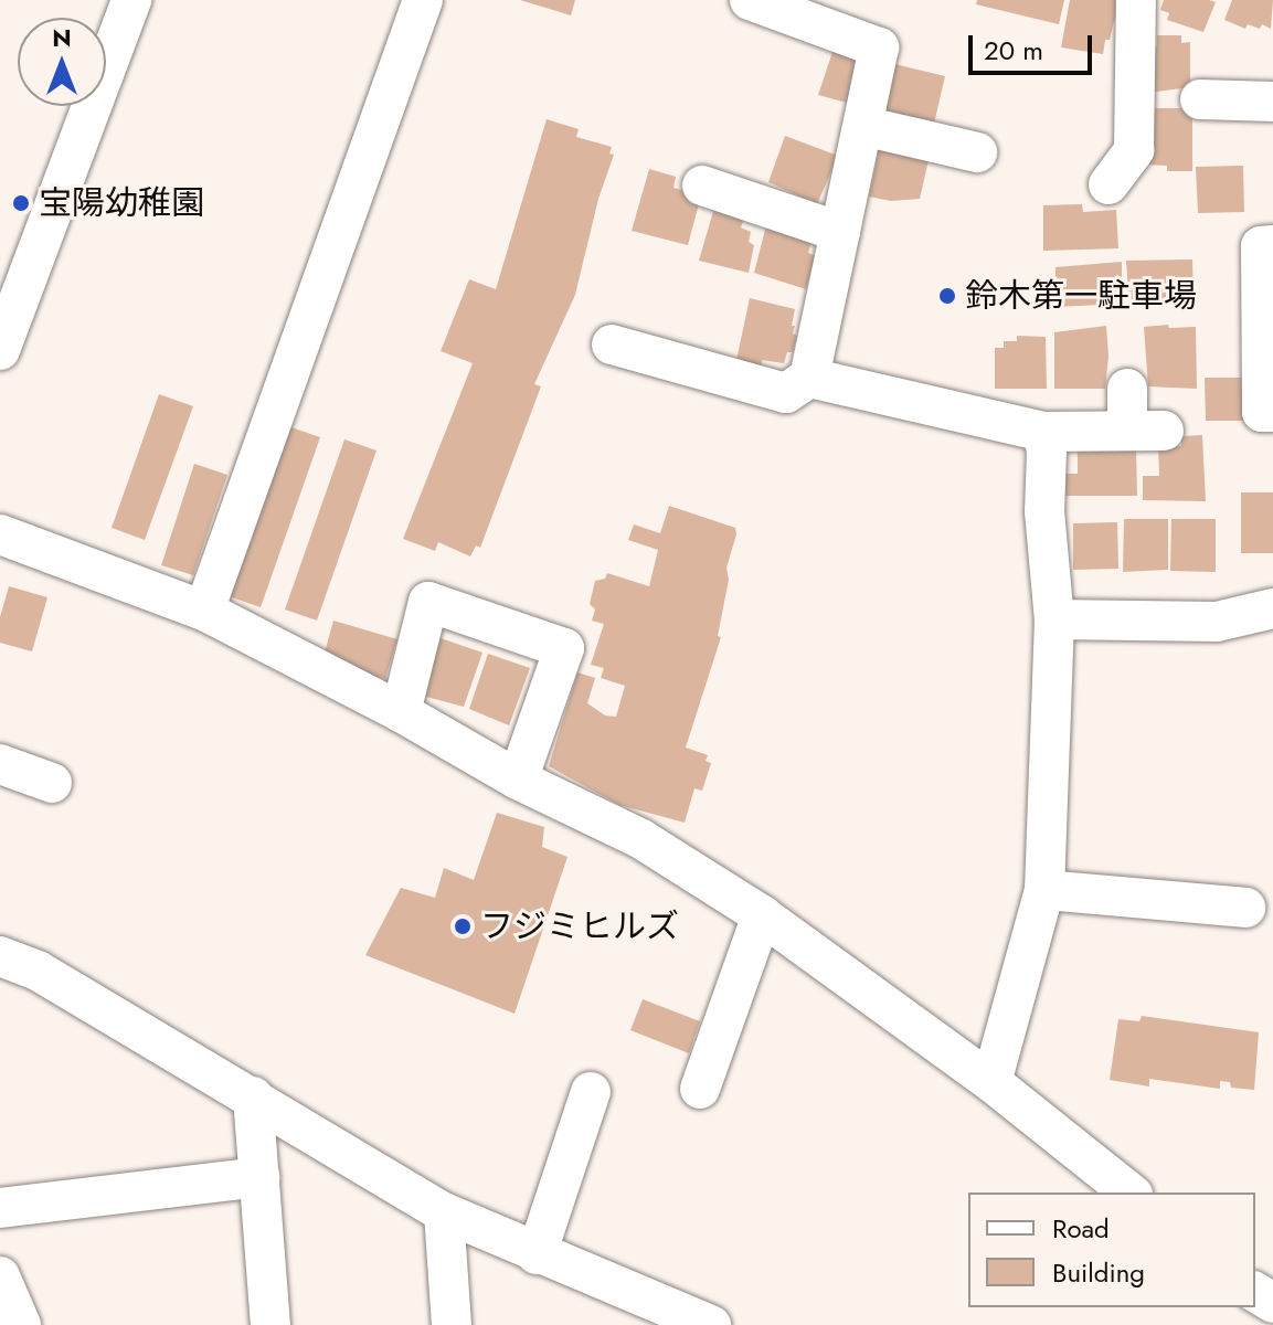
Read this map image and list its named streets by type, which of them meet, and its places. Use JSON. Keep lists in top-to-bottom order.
{
  "places": ["宝陽幼稚園", "鈴木第一駐車場", "フジミヒルズ"],
  "legend": ["Road", "Building"],
  "scale_bar": "20 m",
  "north": "top"
}
